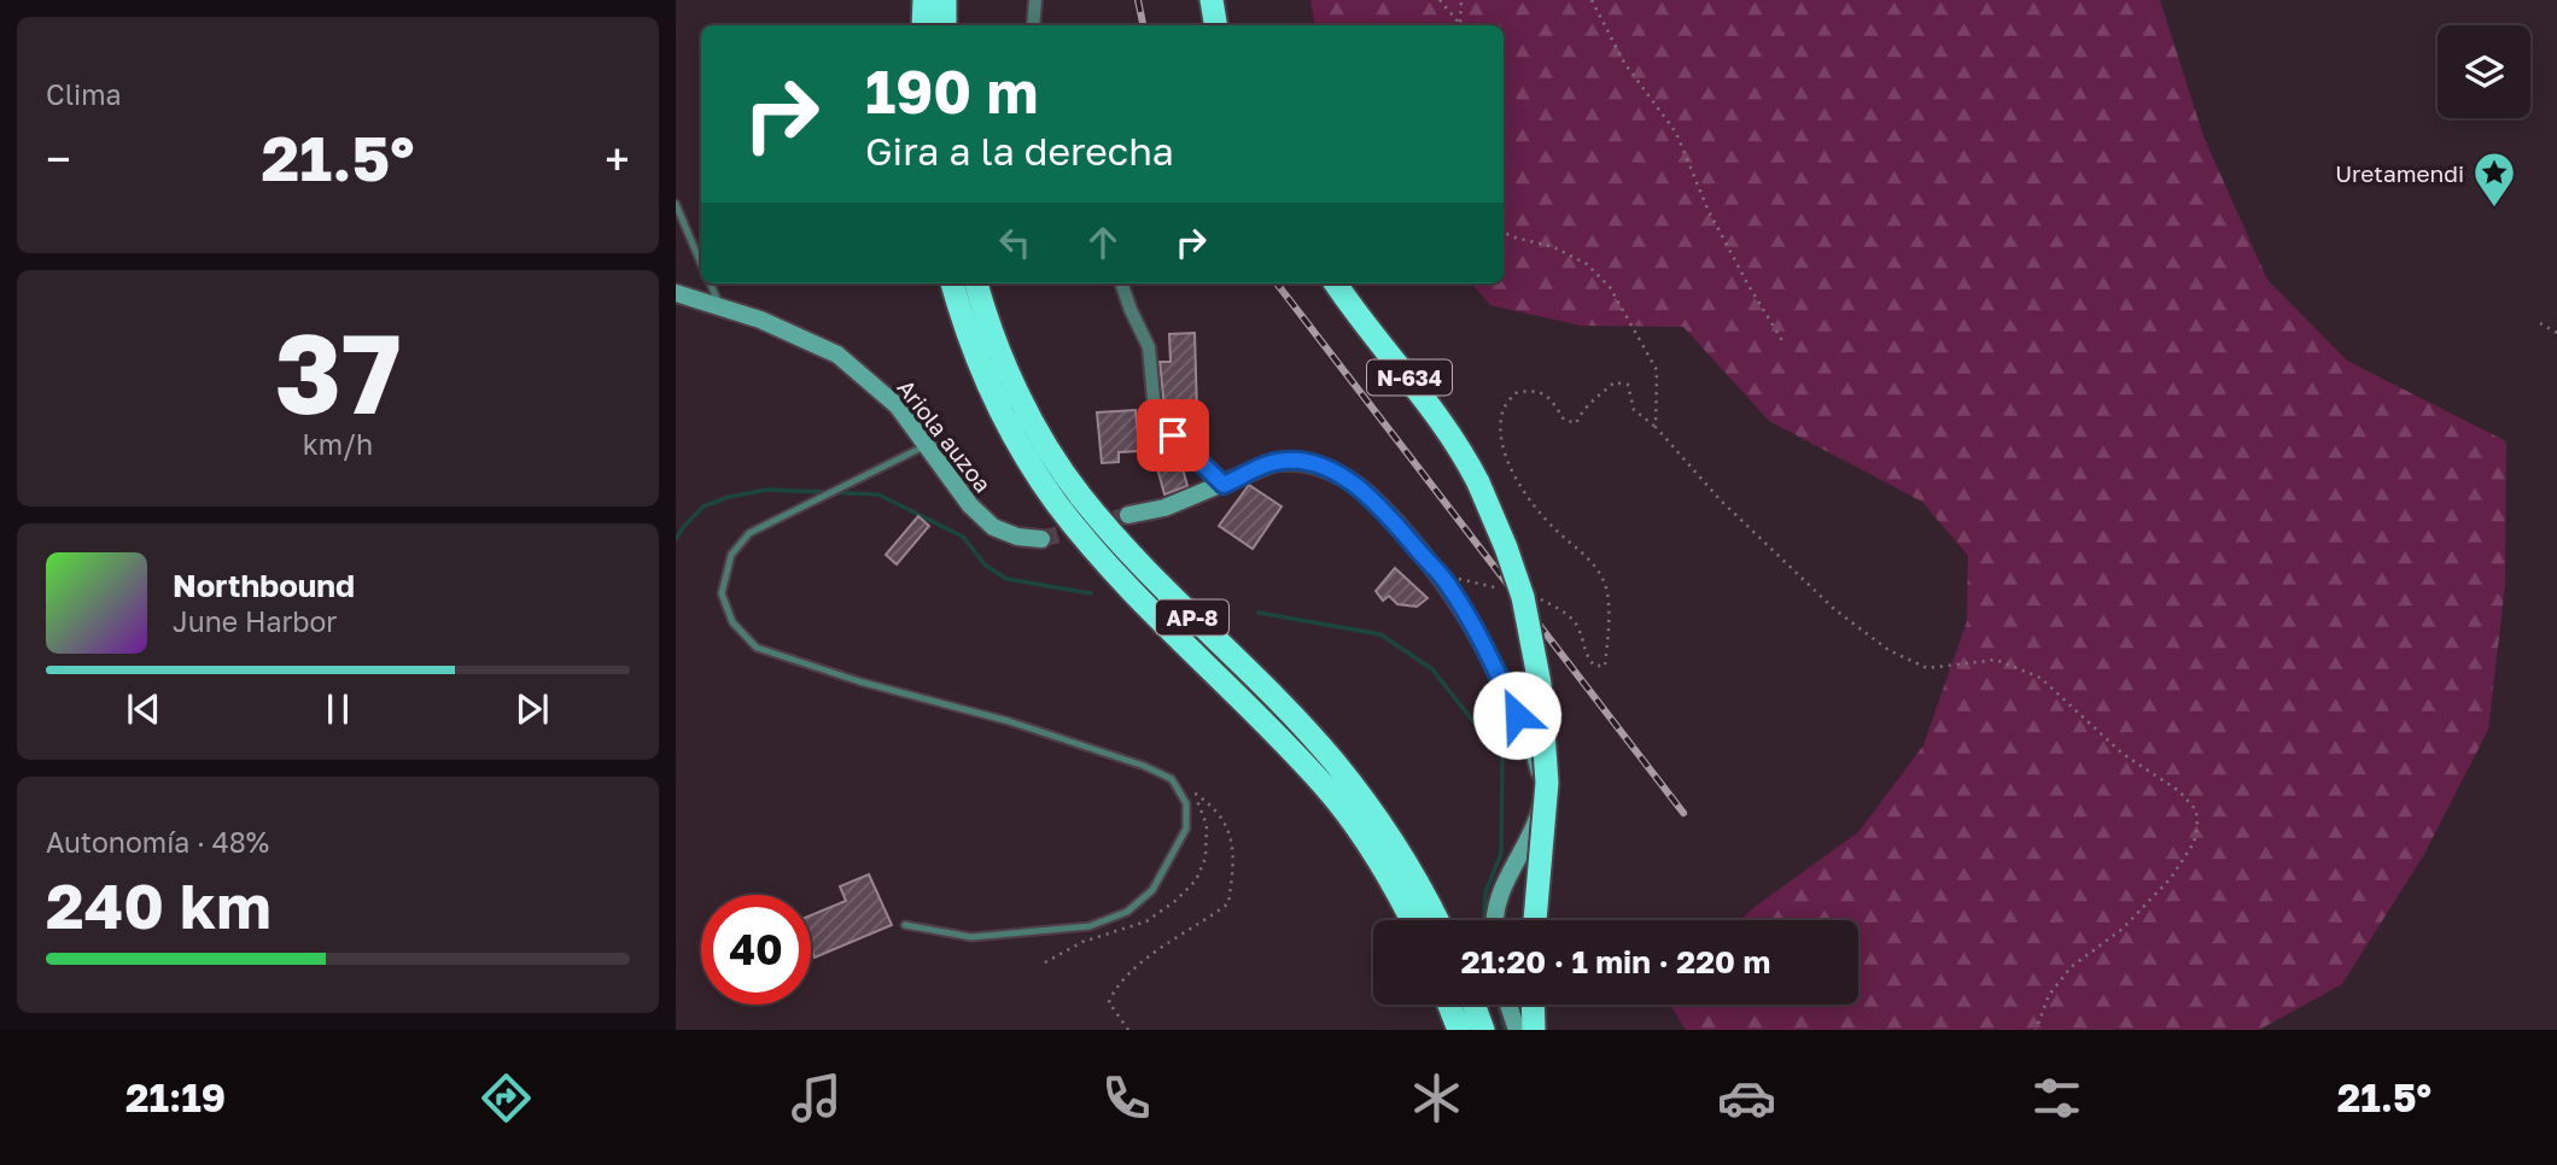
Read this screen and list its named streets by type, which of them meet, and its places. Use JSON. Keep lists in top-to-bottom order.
{
  "streets": {
    "highway": ["N-634", "AP-8"],
    "street": ["Ariola auzoa"]
  },
  "places": {
    "place": ["Uretamendi"]
  },
  "page": {
    "tile": [
      "Clima",
      ["37", "km/h"],
      ["Autonomía · 48%", "240 km"]
    ],
    "turn": ["190 m", "Gira a la derecha"],
    "heat": ["−", "21.5°", "+"],
    "song": ["Northbound", "June Harbor"],
    "limit": "40",
    "trip": "21:20 · 1 min · 220 m",
    "tabs": ["21:19", "21.5°"]
  }
}
